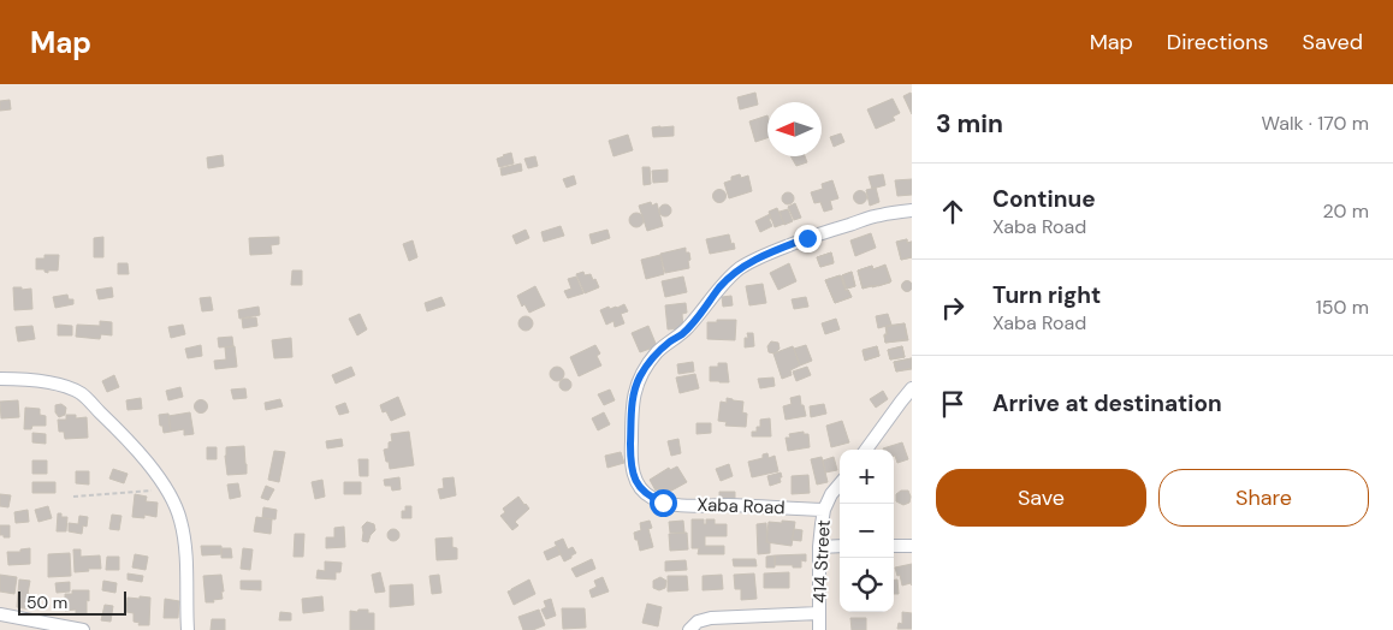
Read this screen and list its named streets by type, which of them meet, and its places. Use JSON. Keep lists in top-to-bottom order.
{
  "streets": {
    "street": ["Xaba Road", "414 Street"]
  },
  "crossings": [
    ["Xaba Road", "414 Street"]
  ],
  "scale_bar": "50 m",
  "north": "left",
  "page": {
    "header": "Map",
    "nav": ["Map", "Directions", "Saved"],
    "heading": ["3 min", "Walk · 170 m"],
    "list": [
      ["Continue", "Xaba Road", "20 m"],
      ["Turn right", "Xaba Road", "150 m"],
      "Arrive at destination"
    ],
    "map_buttons": ["+", "−"],
    "buttons": ["Save", "Share"],
    "scale": "50 m"
  }
}
